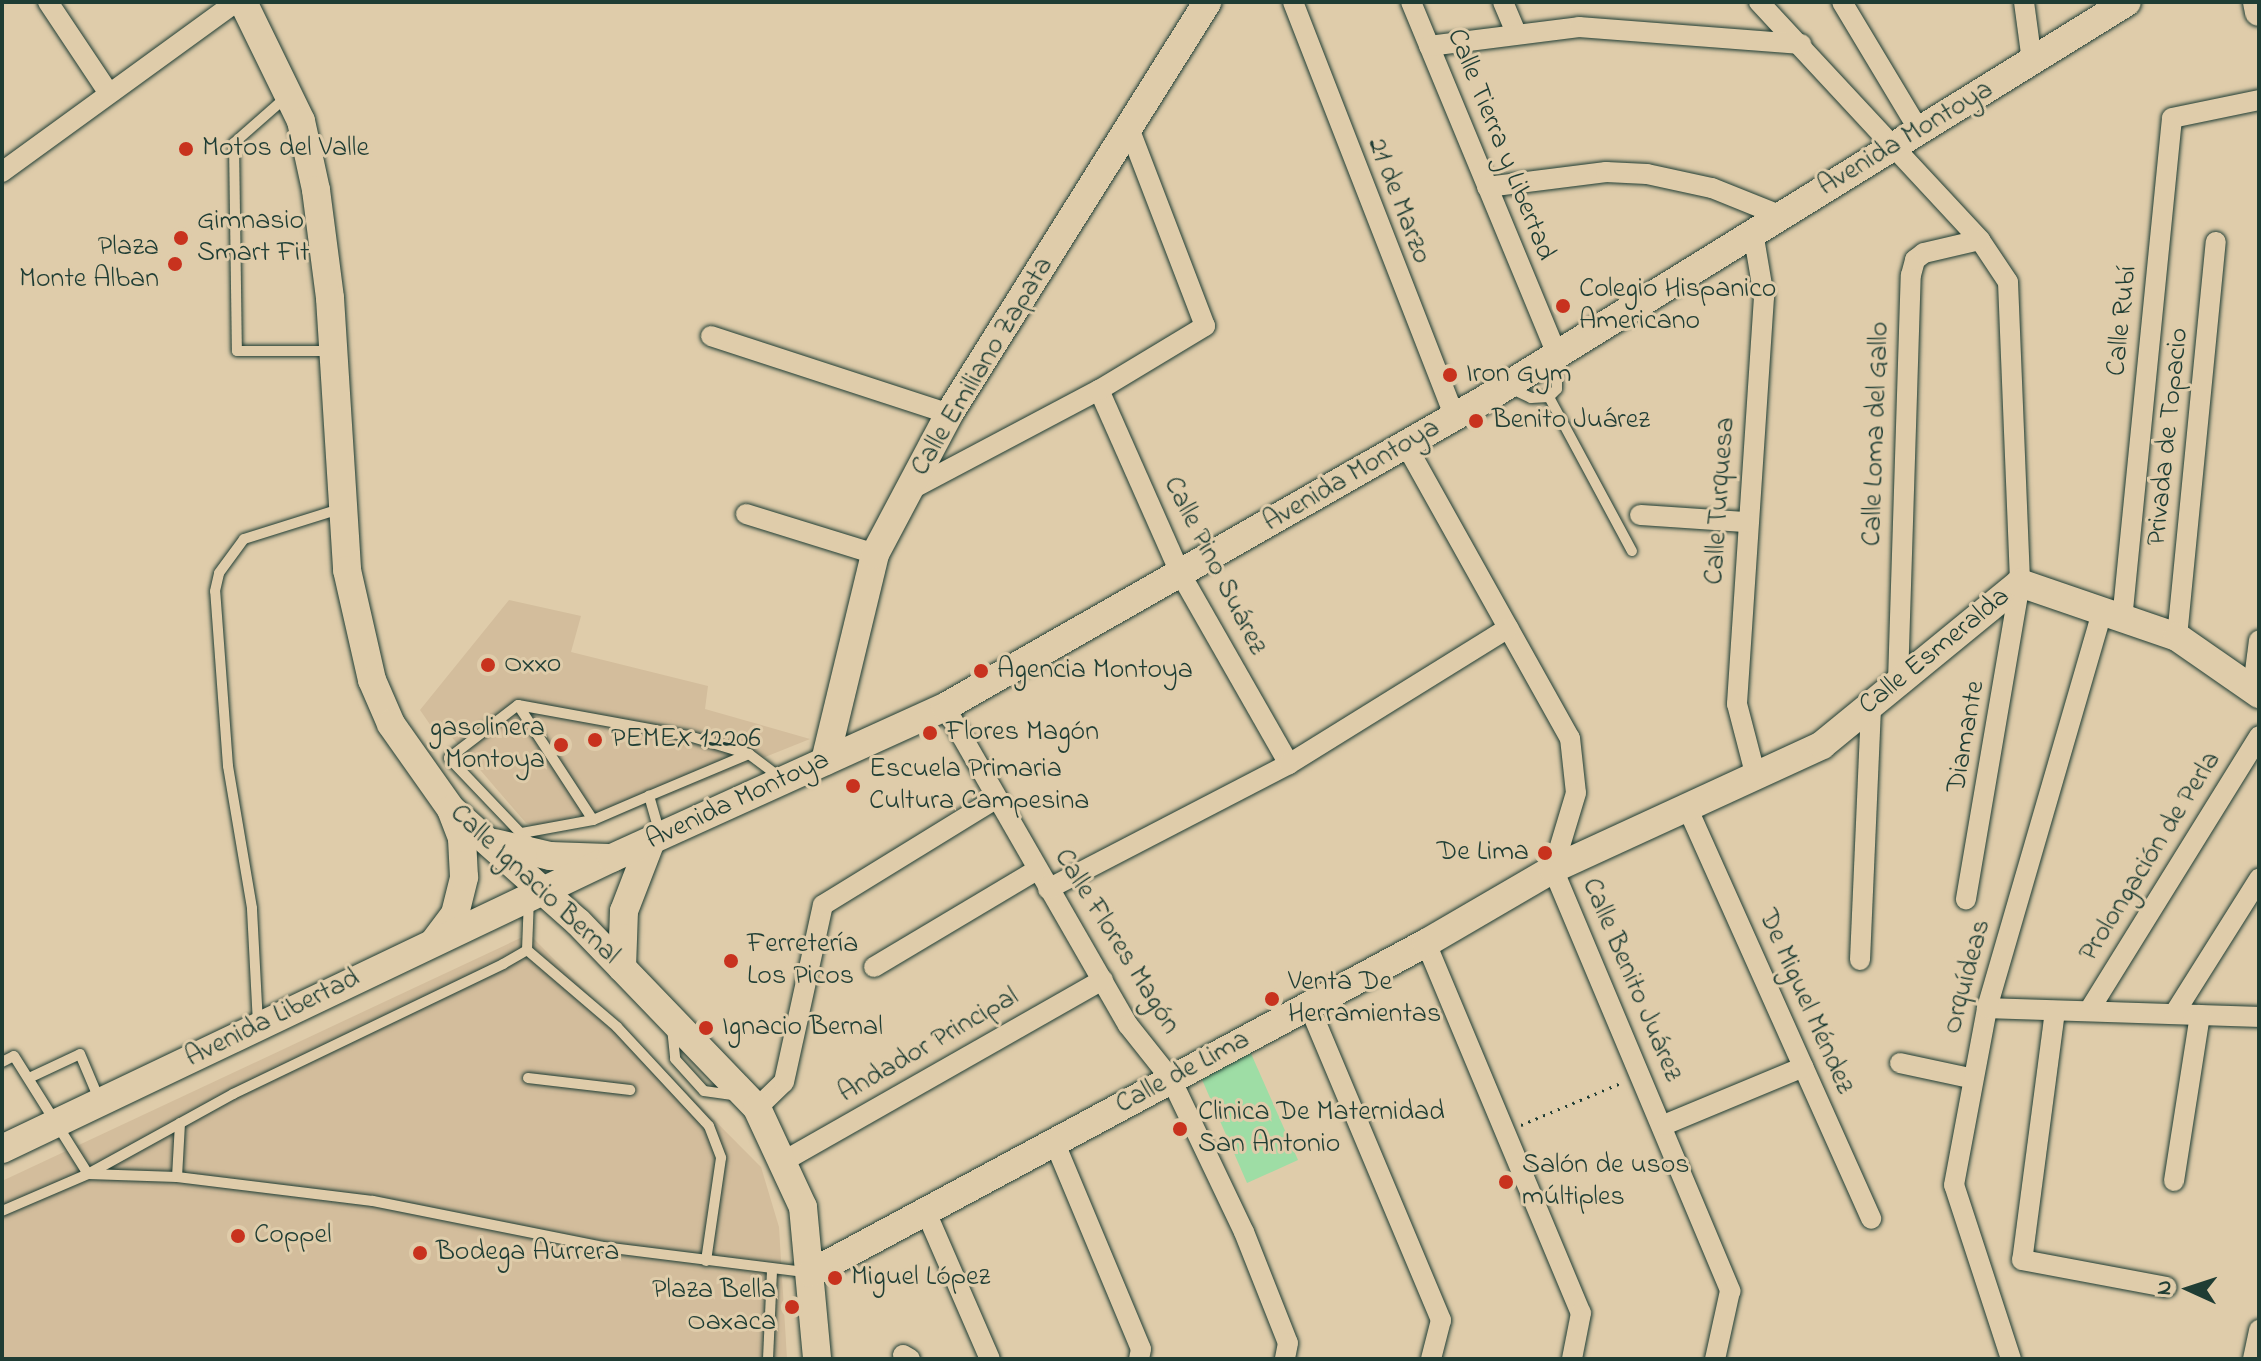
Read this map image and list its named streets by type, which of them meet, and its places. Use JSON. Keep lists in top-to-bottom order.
{
  "streets": {
    "main road": [
      "Avenida Montoya",
      "Calle Emiliano Zapata",
      "Calle Esmeralda",
      "Calle Ignacio Bernal",
      "Avenida Libertad",
      "Calle de Lima"
    ],
    "street": [
      "Calle Tierra y Libertad",
      "21 de Marzo",
      "Calle Rubí",
      "Calle Loma del Gallo",
      "Privada de Topacio",
      "Calle Turquesa",
      "Calle Pino Suárez",
      "Diamante",
      "Prolongación de Perla",
      "Calle Flores Magón",
      "Orquídeas",
      "Calle Benito Juárez",
      "De Miguel Méndez",
      "Andador Principal"
    ]
  },
  "crossings": [
    ["Avenida Montoya", "Calle Tierra y Libertad"],
    ["Avenida Montoya", "21 de Marzo"],
    ["Avenida Montoya", "Calle Emiliano Zapata"],
    ["Avenida Montoya", "Calle Turquesa"],
    ["Avenida Montoya", "Calle Pino Suárez"],
    ["Avenida Montoya", "Calle Esmeralda"],
    ["Avenida Montoya", "Calle Ignacio Bernal"],
    ["Avenida Montoya", "Calle Flores Magón"],
    ["Avenida Montoya", "Calle Benito Juárez"],
    ["Avenida Montoya", "Avenida Libertad"],
    ["Calle Rubí", "Orquídeas"],
    ["Calle Loma del Gallo", "Calle Esmeralda"],
    ["Calle Turquesa", "Calle Esmeralda"],
    ["Calle Esmeralda", "Diamante"],
    ["Calle Esmeralda", "Calle Benito Juárez"],
    ["Calle Esmeralda", "De Miguel Méndez"],
    ["Calle Esmeralda", "Calle de Lima"],
    ["Calle Ignacio Bernal", "Avenida Libertad"],
    ["Calle Ignacio Bernal", "Andador Principal"],
    ["Calle Ignacio Bernal", "Calle de Lima"],
    ["Calle Flores Magón", "Andador Principal"],
    ["Calle Flores Magón", "Calle de Lima"],
    ["Calle Benito Juárez", "Calle de Lima"]
  ],
  "places": [
    "Motos del Valle",
    "Gimnasio Smart Fit",
    "Plaza Monte Alban",
    "Colegio Hispanico Americano",
    "Iron Gym",
    "Benito Juárez",
    "Oxxo",
    "Agencia Montoya",
    "Flores Magón",
    "PEMEX 12206",
    "gasolinera Montoya",
    "Escuela Primaria Cultura Campesina",
    "De Lima",
    "Ferretería Los Picos",
    "Venta De Herramientas",
    "Ignacio Bernal",
    "Clinica De Maternidad San Antonio",
    "Salón de usos múltiples",
    "Coppel",
    "Bodega Aurrera",
    "Miguel López",
    "Plaza Bella Oaxaca"
  ],
  "north": "left"
}
